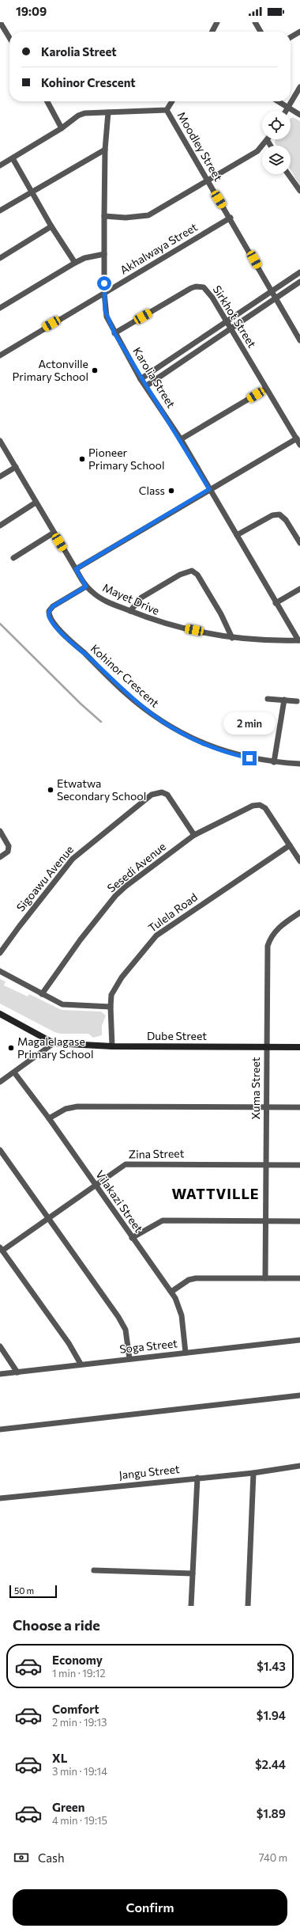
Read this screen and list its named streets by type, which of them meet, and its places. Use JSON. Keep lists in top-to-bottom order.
{
  "streets": {
    "street": [
      "Moodley Street",
      "Akhalwaya Street",
      "Sirkhot Street",
      "Karolia Street",
      "Mayet Drive",
      "Kohinor Crescent",
      "Sesedi Avenue",
      "Sigoawu Avenue",
      "Tulela Road",
      "Dube Street",
      "Xuma Street",
      "Zina Street",
      "Vilakazi Street",
      "Soga Street",
      "Jangu Street"
    ]
  },
  "crossings": [
    ["Moodley Street", "Akhalwaya Street"],
    ["Akhalwaya Street", "Karolia Street"],
    ["Sirkhot Street", "Karolia Street"],
    ["Karolia Street", "Mayet Drive"],
    ["Mayet Drive", "Kohinor Crescent"],
    ["Sesedi Avenue", "Sigoawu Avenue"],
    ["Sesedi Avenue", "Tulela Road"],
    ["Tulela Road", "Dube Street"],
    ["Dube Street", "Xuma Street"],
    ["Xuma Street", "Zina Street"],
    ["Zina Street", "Vilakazi Street"],
    ["Vilakazi Street", "Soga Street"]
  ],
  "districts": ["WATTVILLE"],
  "places": [
    "Actonville Primary School",
    "Pioneer Primary School",
    "Class",
    "Etwatwa Secondary School",
    "Magalelagase Primary School"
  ],
  "scale_bar": "50 m",
  "page": {
    "status": "19:09",
    "banner": ["Karolia Street", "Kohinor Crescent"],
    "bubble": "2 min",
    "scale": "50 m",
    "heading": "Choose a ride",
    "list": [
      {
        "name": "Economy",
        "note": "1 min · 19:12",
        "value": "$1.43"
      },
      {
        "name": "Comfort",
        "note": "2 min · 19:13",
        "value": "$1.94"
      },
      {
        "name": "XL",
        "note": "3 min · 19:14",
        "value": "$2.44"
      },
      {
        "name": "Green",
        "note": "4 min · 19:15",
        "value": "$1.89"
      }
    ],
    "pay": ["Cash", "740 m"],
    "buttons": "Confirm"
  }
}
